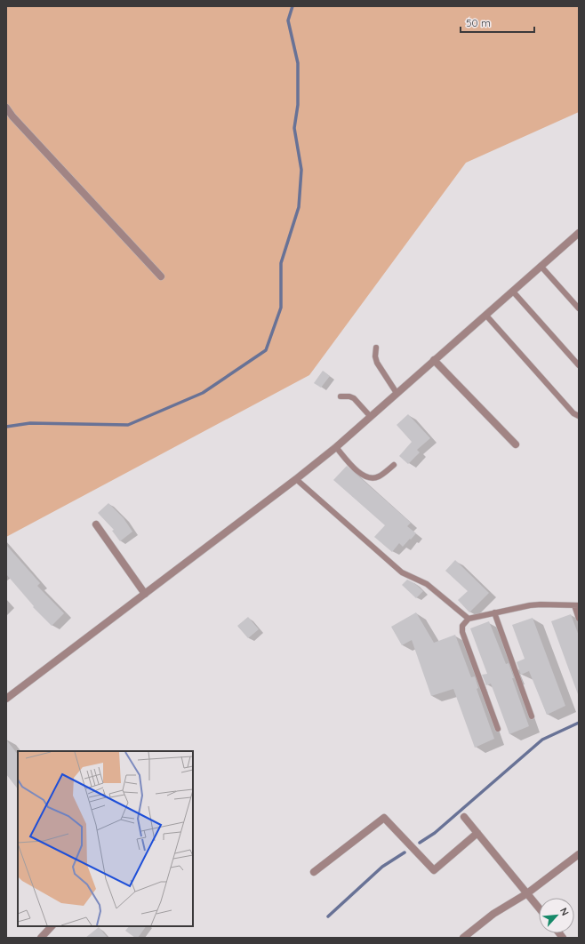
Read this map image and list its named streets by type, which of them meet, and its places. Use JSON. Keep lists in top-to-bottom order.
{
  "scale_bar": "50 m",
  "north": "top right"
}
